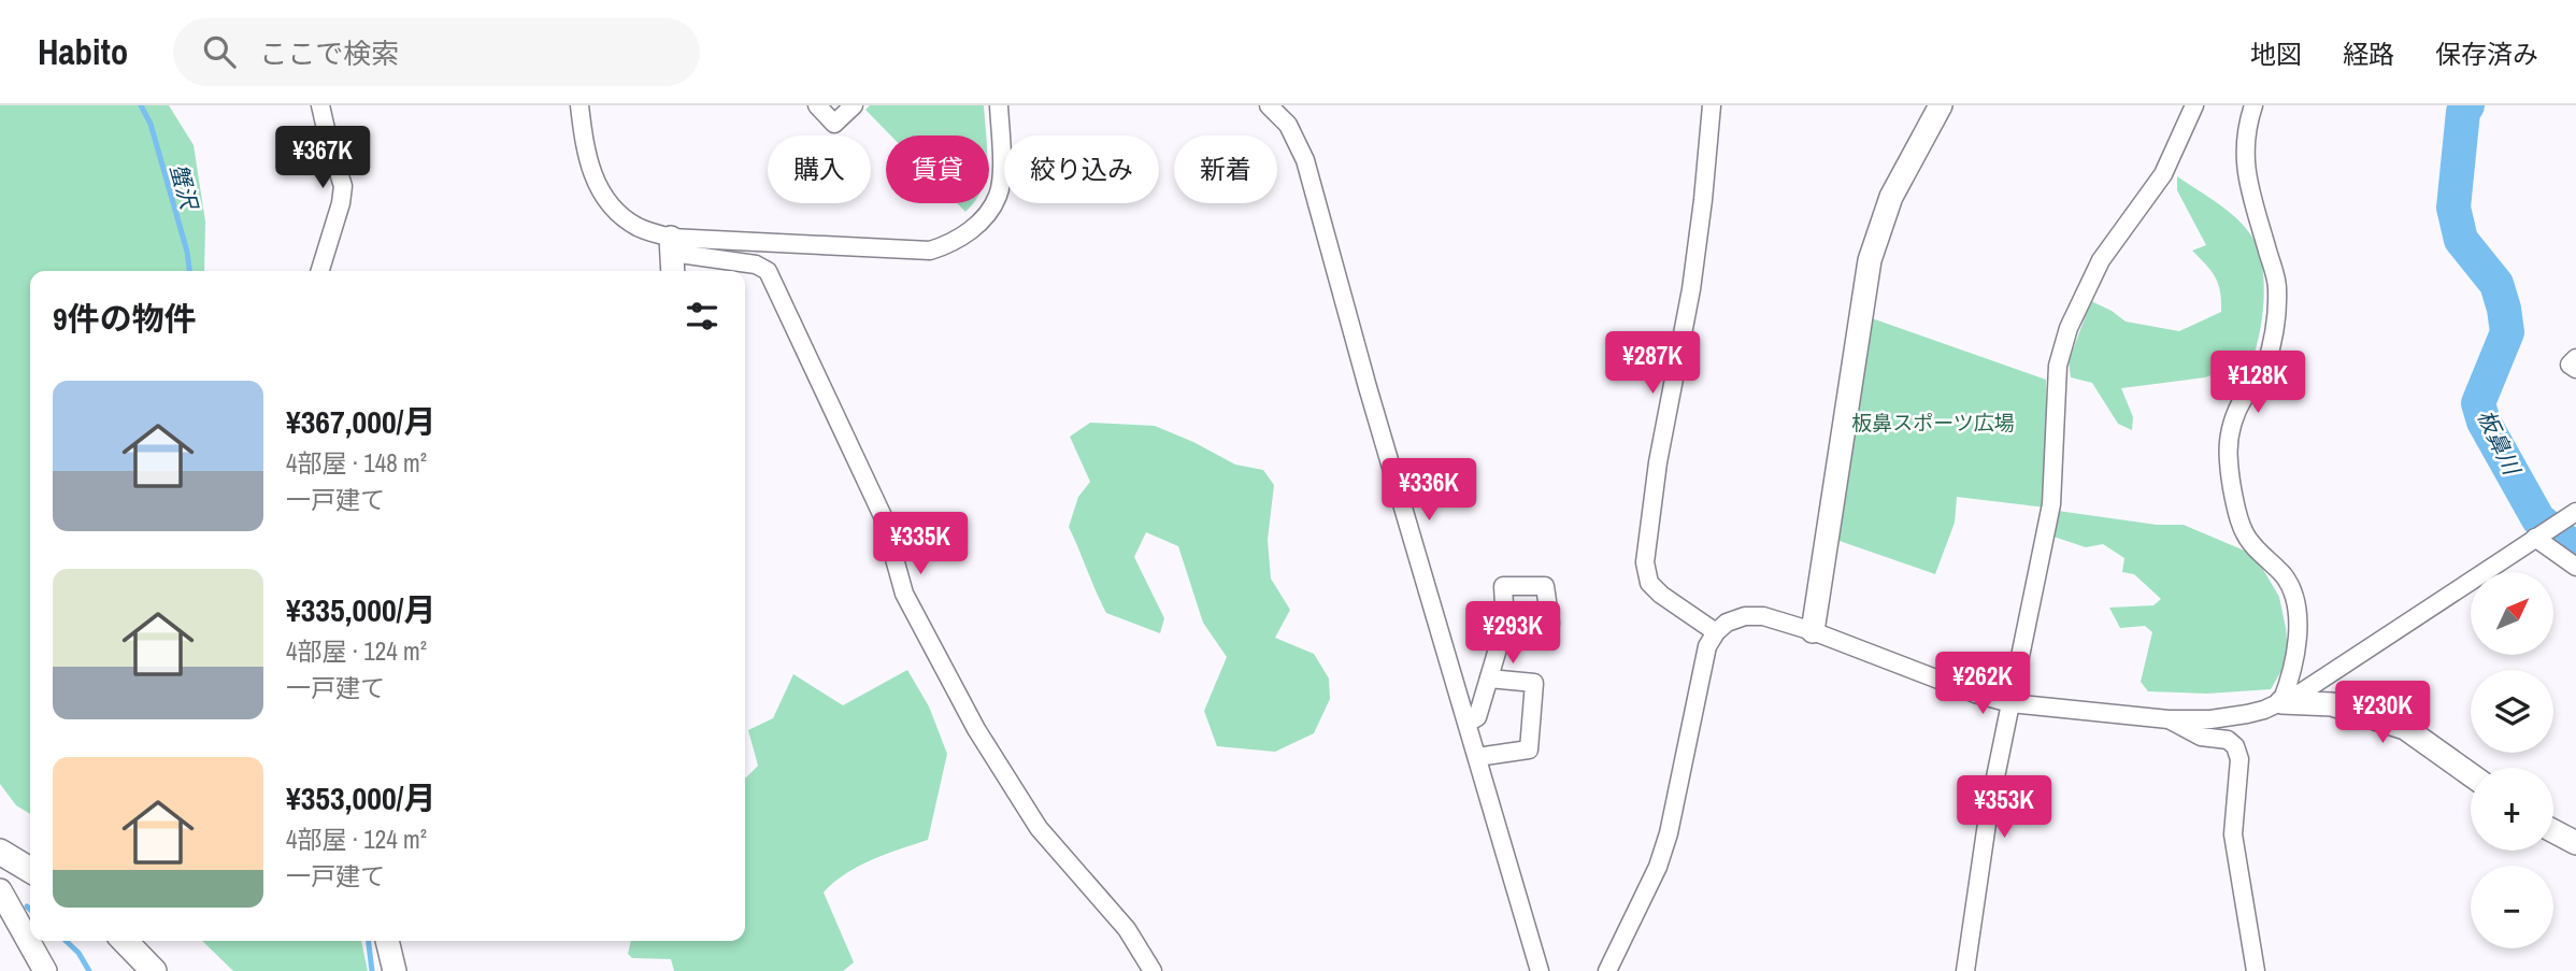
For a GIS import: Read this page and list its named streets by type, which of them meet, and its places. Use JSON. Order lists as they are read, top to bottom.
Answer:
{
  "water": ["蟹沢", "板鼻川"],
  "parks": ["板鼻スポーツ広場"],
  "north": "top right",
  "page": {
    "header": "Habito",
    "search": "ここで検索",
    "nav": ["地図", "経路", "保存済み"],
    "price": [
      "¥367K",
      "¥287K",
      "¥128K",
      "¥336K",
      "¥335K",
      "¥293K",
      "¥262K",
      "¥230K",
      "¥353K"
    ],
    "chip": [
      "購入",
      "賃貸",
      "絞り込み",
      "新着"
    ],
    "heading": "9件の物件",
    "list": [
      {
        "name": "¥367,000/月",
        "note": "4部屋 · 148 m² · 一戸建て"
      },
      {
        "name": "¥335,000/月",
        "note": "4部屋 · 124 m² · 一戸建て"
      },
      {
        "name": "¥353,000/月",
        "note": "4部屋 · 124 m² · 一戸建て"
      }
    ],
    "map_buttons": ["+", "−"]
  }
}
